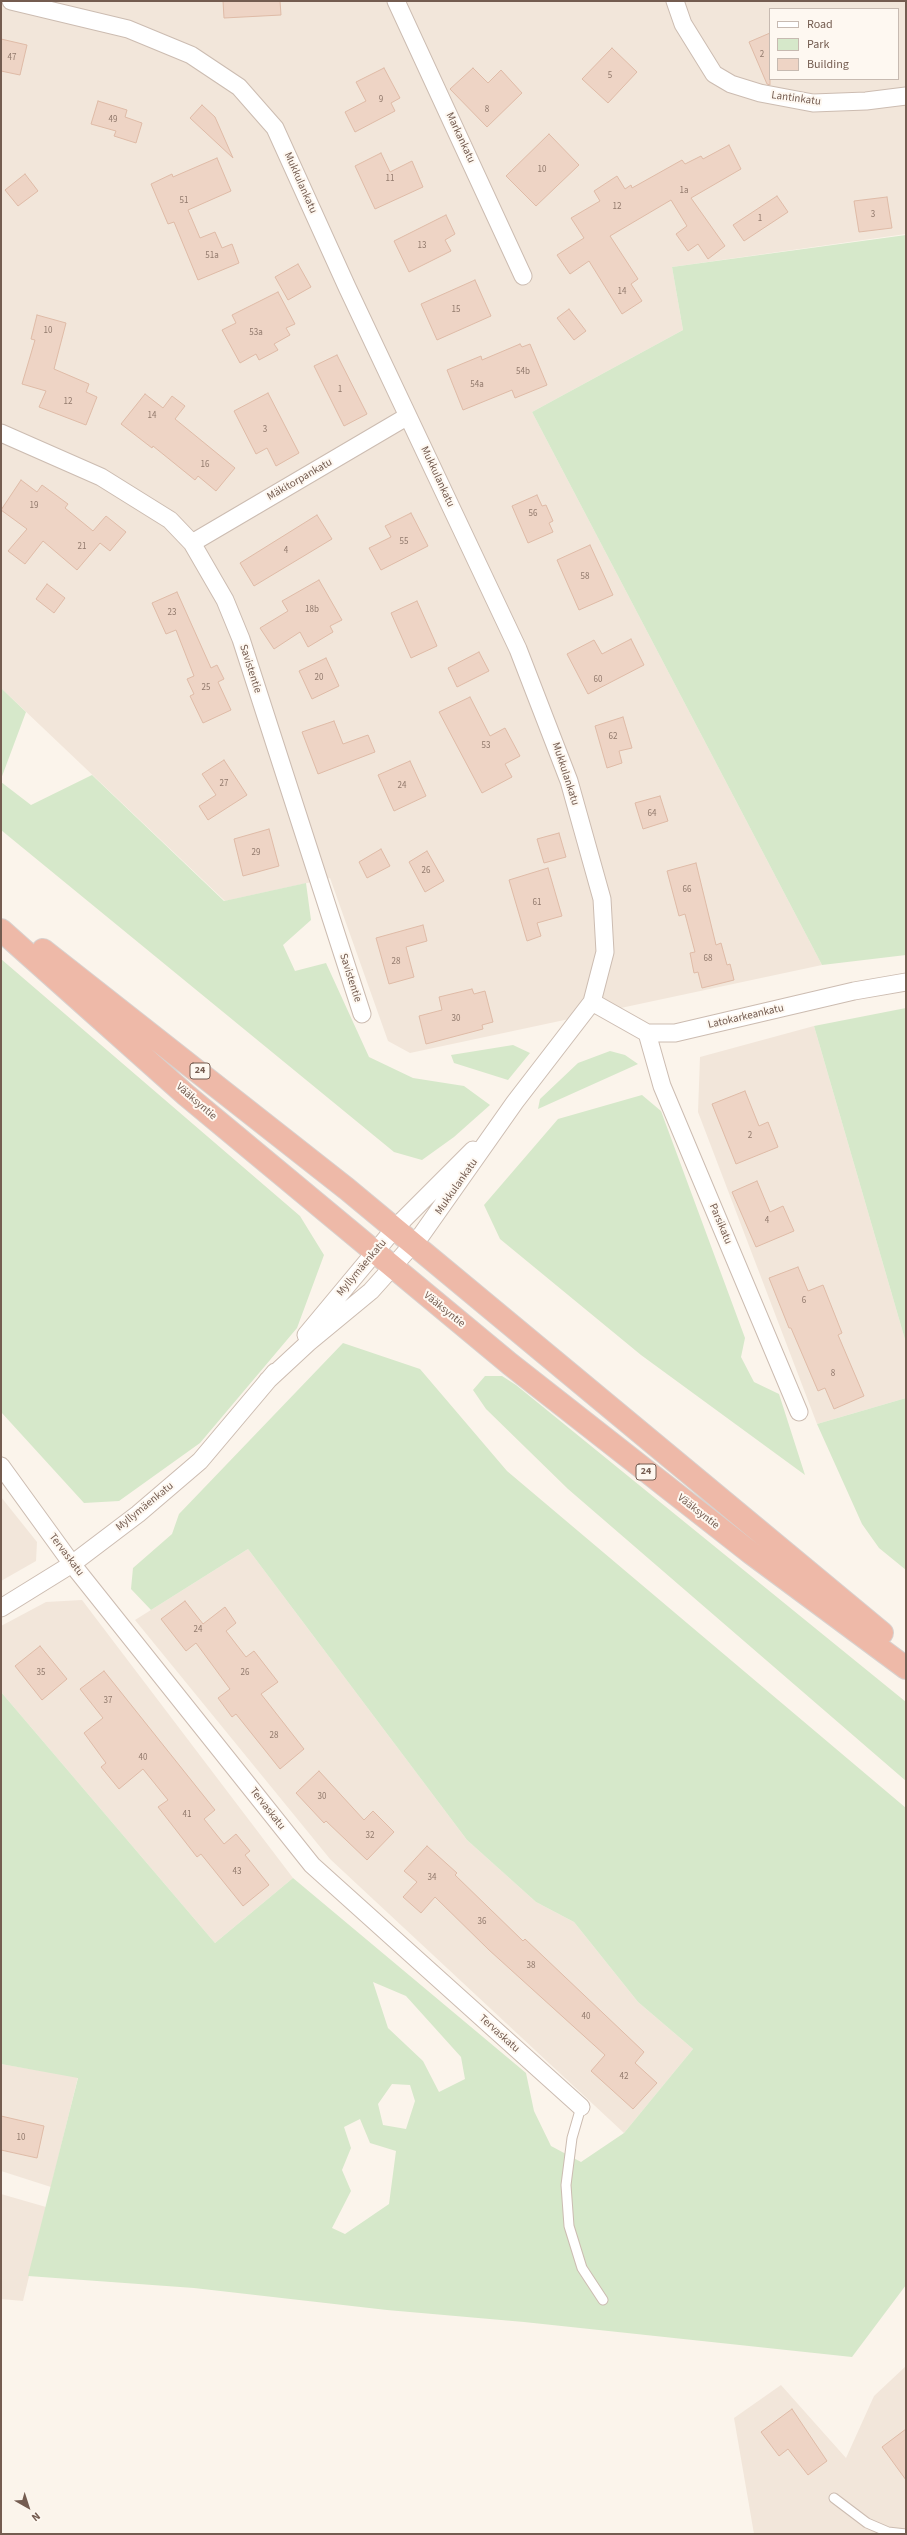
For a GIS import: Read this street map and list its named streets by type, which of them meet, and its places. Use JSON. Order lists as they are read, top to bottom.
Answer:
{
  "streets": {
    "highway": ["24", "Vääksyntie"],
    "street": [
      "Lantinkatu",
      "Markankatu",
      "Mukkulankatu",
      "Mäkitorpankatu",
      "Savistentie",
      "Latokarkeankatu",
      "Parsikatu",
      "Myllymäenkatu",
      "Tervaskatu"
    ]
  },
  "crossings": [
    ["Mukkulankatu", "Mäkitorpankatu"],
    ["Mukkulankatu", "Latokarkeankatu"],
    ["Mukkulankatu", "Vääksyntie"],
    ["Mukkulankatu", "Myllymäenkatu"],
    ["Mäkitorpankatu", "Savistentie"],
    ["Latokarkeankatu", "Parsikatu"],
    ["Vääksyntie", "Myllymäenkatu"],
    ["Myllymäenkatu", "Tervaskatu"]
  ],
  "house_numbers": [
    "2",
    "47",
    "5",
    "9",
    "8",
    "49",
    "10",
    "11",
    "1a",
    "51",
    "12",
    "3",
    "1",
    "13",
    "51a",
    "14",
    "15",
    "10",
    "53a",
    "54b",
    "54a",
    "1",
    "12",
    "14",
    "3",
    "16",
    "19",
    "56",
    "55",
    "21",
    "4",
    "58",
    "18b",
    "23",
    "20",
    "60",
    "25",
    "62",
    "53",
    "27",
    "24",
    "64",
    "29",
    "26",
    "66",
    "61",
    "68",
    "28",
    "30",
    "2",
    "4",
    "6",
    "8",
    "24",
    "35",
    "26",
    "37",
    "28",
    "40",
    "30",
    "41",
    "32",
    "43",
    "34",
    "36",
    "38",
    "40",
    "42",
    "10"
  ],
  "legend": ["Road", "Park", "Building"],
  "north": "bottom right"
}
